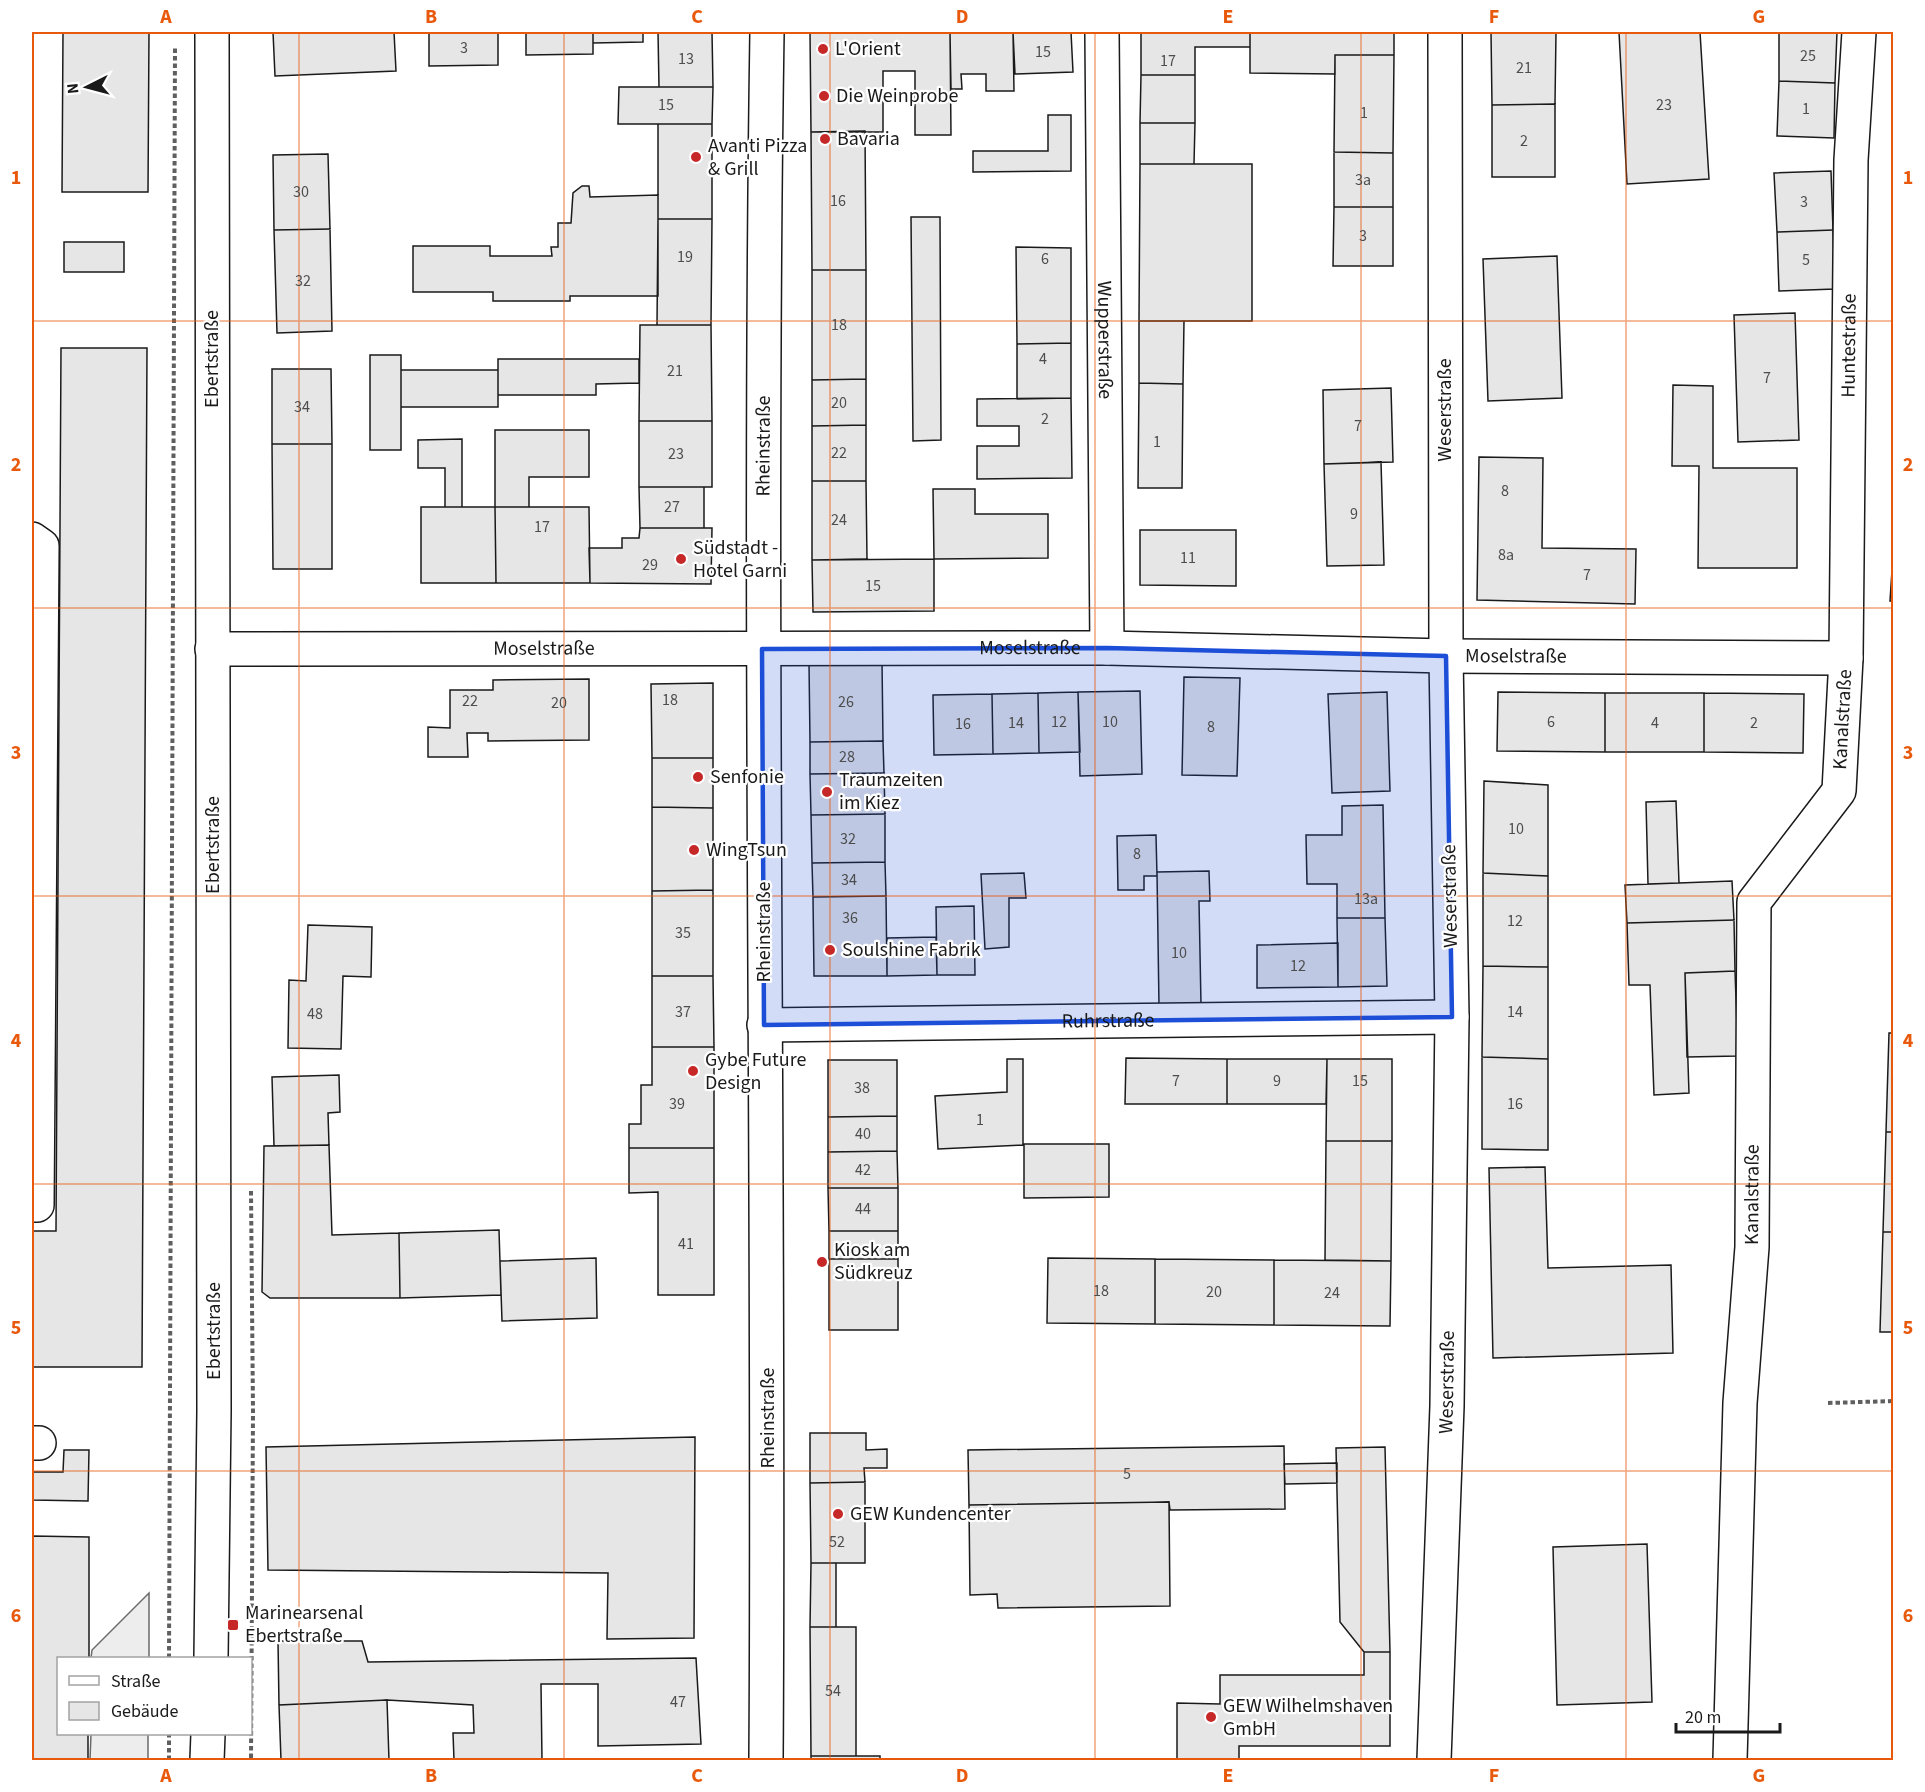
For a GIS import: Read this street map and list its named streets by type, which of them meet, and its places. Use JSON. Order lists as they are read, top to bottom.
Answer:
{
  "streets": {
    "street": [
      "Wupperstraße",
      "Huntestraße",
      "Ebertstraße",
      "Weserstraße",
      "Rheinstraße",
      "Moselstraße",
      "Kanalstraße",
      "Ruhrstraße"
    ]
  },
  "crossings": [
    ["Wupperstraße", "Moselstraße"],
    ["Huntestraße", "Moselstraße"],
    ["Huntestraße", "Kanalstraße"],
    ["Ebertstraße", "Moselstraße"],
    ["Weserstraße", "Moselstraße"],
    ["Weserstraße", "Ruhrstraße"],
    ["Rheinstraße", "Moselstraße"],
    ["Rheinstraße", "Ruhrstraße"],
    ["Moselstraße", "Kanalstraße"]
  ],
  "places": {
    "other": [
      "L'Orient",
      "Die Weinprobe",
      "Bavaria",
      "Avanti Pizza & Grill",
      "Südstadt - Hotel Garni",
      "Senfonie",
      "Traumzeiten im Kiez",
      "WingTsun",
      "Soulshine Fabrik",
      "Gybe Future Design",
      "Kiosk am Südkreuz",
      "GEW Kundencenter",
      "GEW Wilhelmshaven GmbH"
    ],
    "transit": ["Marinearsenal Ebertstraße"]
  },
  "house_numbers": [
    "3",
    "15",
    "25",
    "13",
    "17",
    "21",
    "15",
    "23",
    "1",
    "1",
    "2",
    "3a",
    "30",
    "16",
    "3",
    "3",
    "19",
    "6",
    "5",
    "32",
    "18",
    "4",
    "21",
    "7",
    "20",
    "34",
    "2",
    "7",
    "1",
    "22",
    "23",
    "8",
    "27",
    "9",
    "24",
    "17",
    "8a",
    "11",
    "29",
    "7",
    "15",
    "18",
    "22",
    "26",
    "20",
    "12",
    "10",
    "6",
    "14",
    "4",
    "2",
    "16",
    "8",
    "28",
    "10",
    "32",
    "8",
    "34",
    "13a",
    "36",
    "12",
    "35",
    "10",
    "12",
    "37",
    "14",
    "48",
    "7",
    "9",
    "15",
    "38",
    "39",
    "16",
    "1",
    "40",
    "42",
    "44",
    "41",
    "18",
    "20",
    "24",
    "5",
    "52",
    "54",
    "47"
  ],
  "legend": ["Straße", "Gebäude"],
  "scale_bar": "20 m",
  "north": "left",
  "grid": {
    "columns": [
      "A",
      "B",
      "C",
      "D",
      "E",
      "F",
      "G"
    ],
    "rows": [
      "1",
      "2",
      "3",
      "4",
      "5",
      "6"
    ]
  }
}
